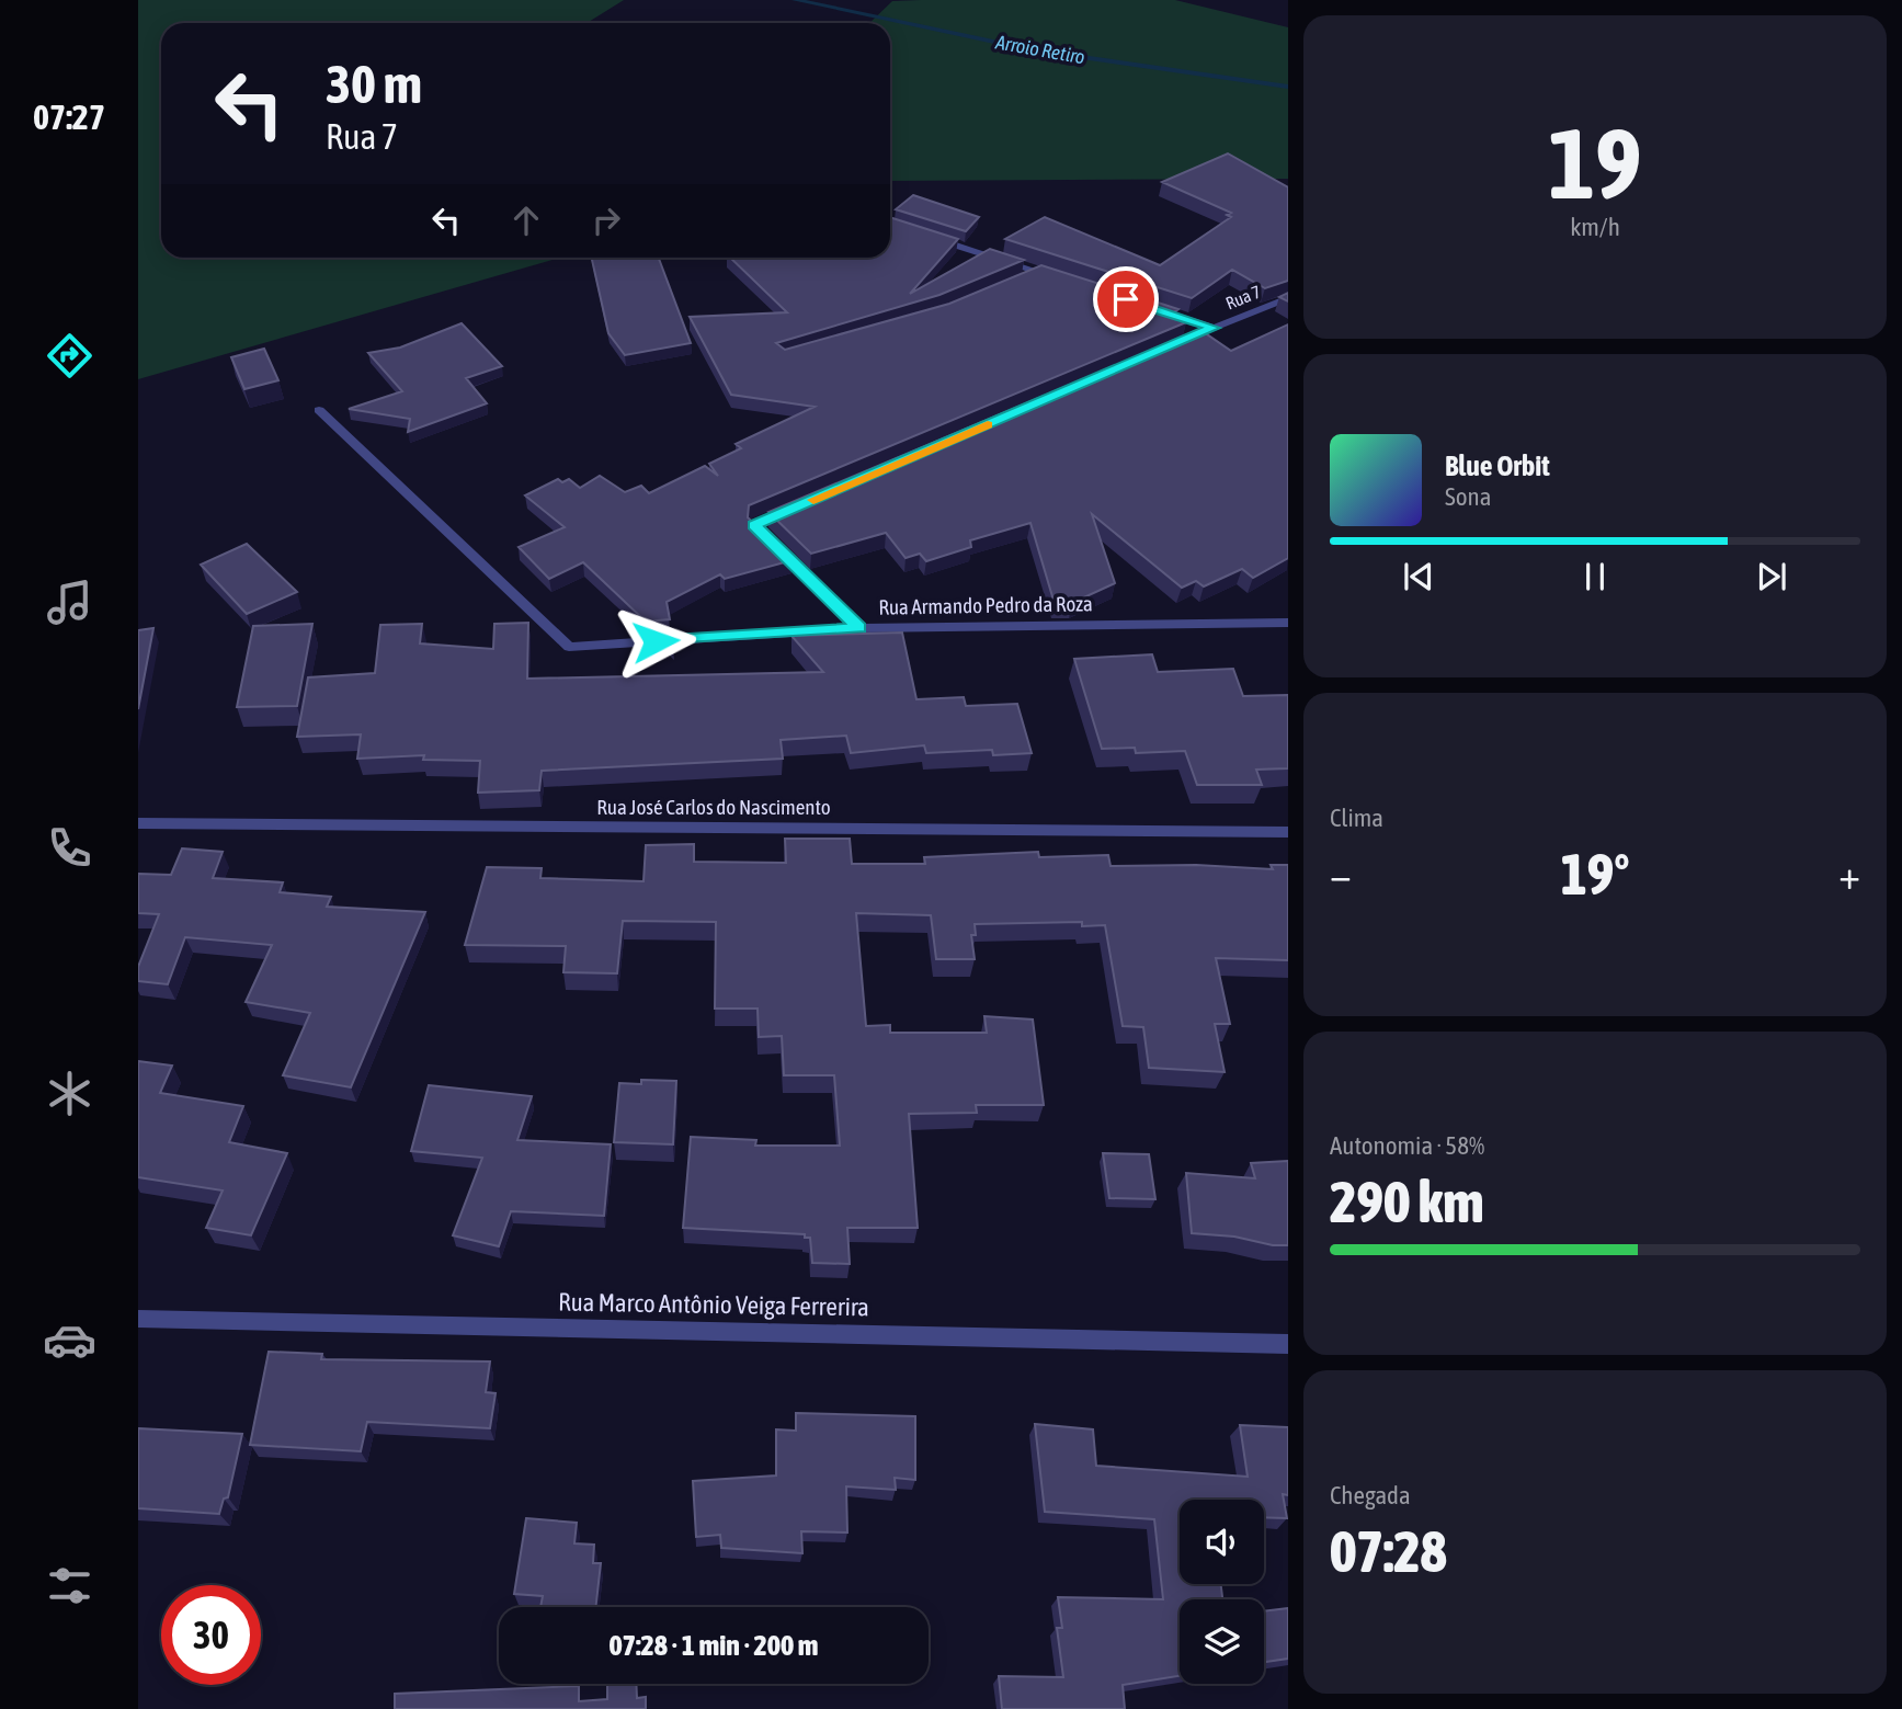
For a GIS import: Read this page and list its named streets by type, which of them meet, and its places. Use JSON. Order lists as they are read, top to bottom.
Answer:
{
  "streets": {
    "street": [
      "Rua 7",
      "Rua Armando Pedro da Roza",
      "Rua José Carlos do Nascimento",
      "Rua Marco Antônio Veiga Ferrerira"
    ]
  },
  "water": ["Arroio Retiro"],
  "page": {
    "tabs": "07:27",
    "tile": [
      ["19", "km/h"],
      "Clima",
      ["Autonomia · 58%", "290 km"],
      ["Chegada", "07:28"]
    ],
    "turn": ["30 m", "Rua 7"],
    "song": ["Blue Orbit", "Sona"],
    "heat": ["−", "19°", "+"],
    "limit": "30",
    "trip": "07:28 · 1 min · 200 m"
  }
}
